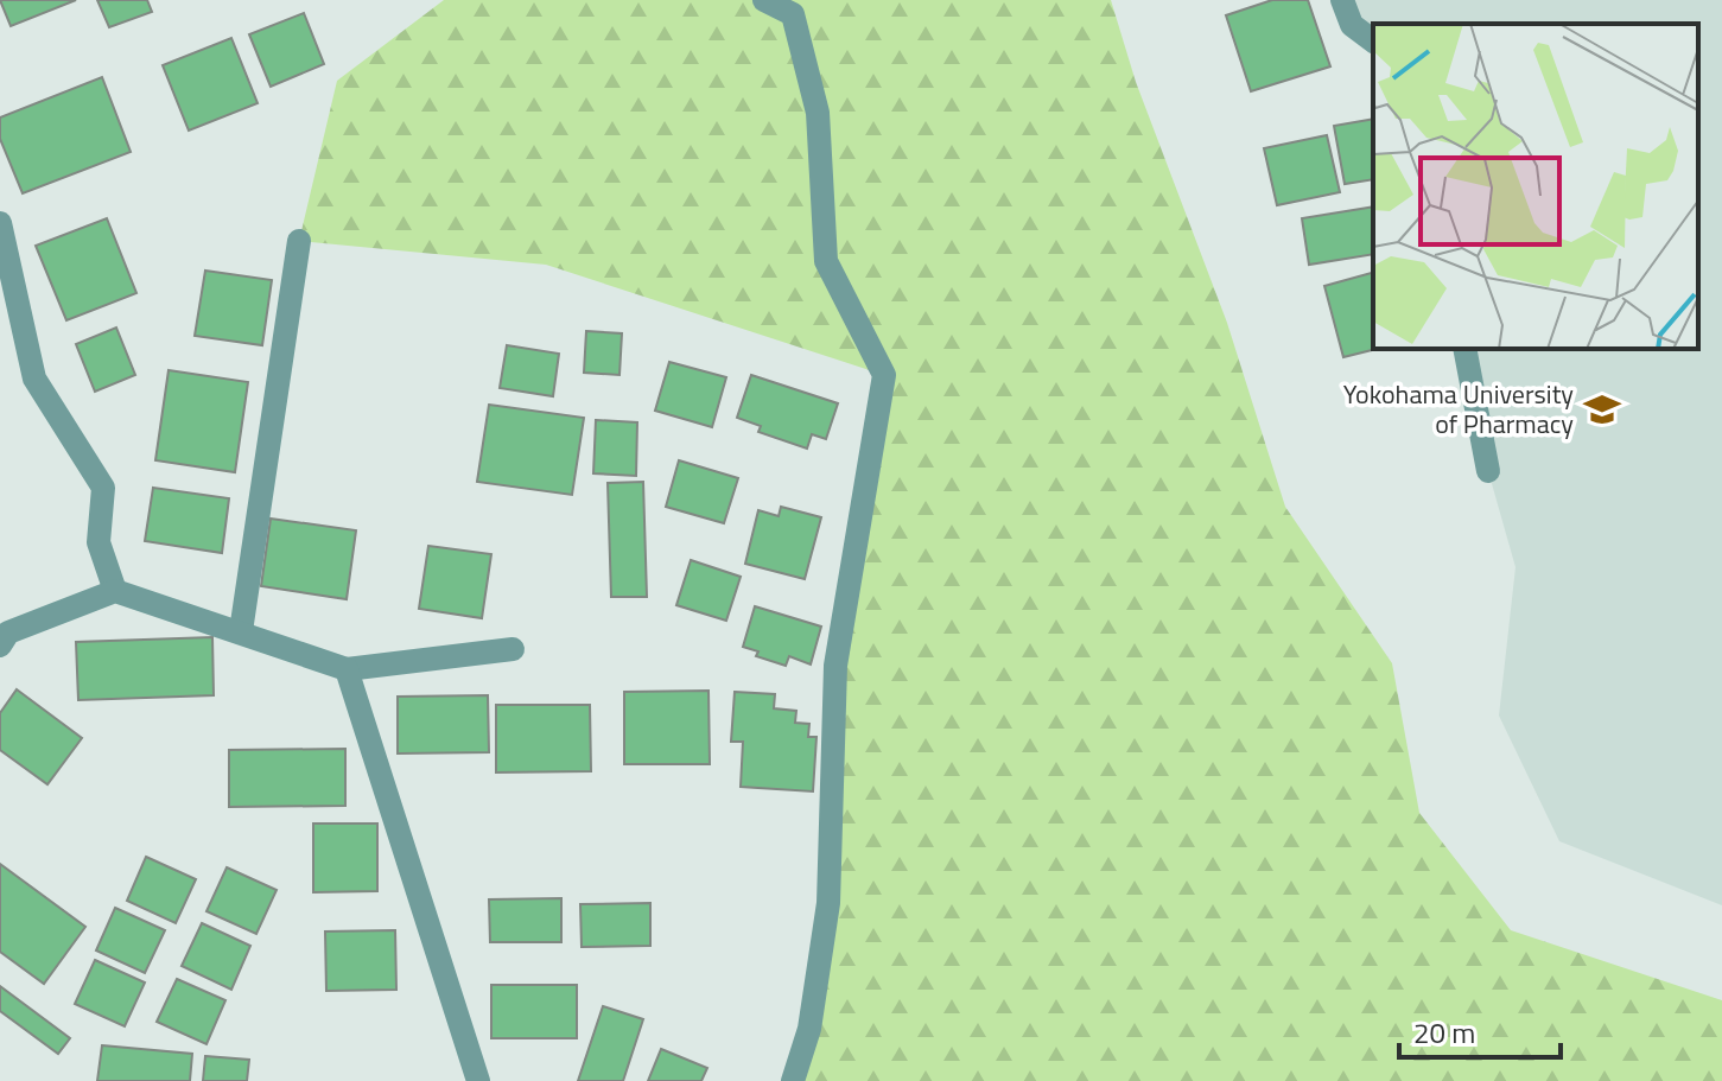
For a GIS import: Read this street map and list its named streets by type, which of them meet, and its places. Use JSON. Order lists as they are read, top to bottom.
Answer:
{
  "places": {
    "school or university": ["Yokohama University of Pharmacy"]
  },
  "scale_bar": "20 m"
}
